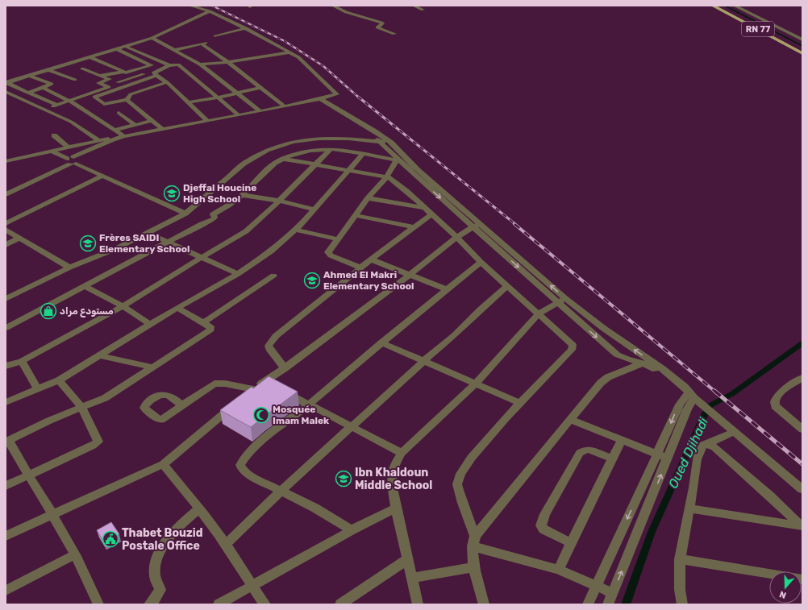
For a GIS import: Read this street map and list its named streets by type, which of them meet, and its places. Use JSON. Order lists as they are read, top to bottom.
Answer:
{
  "streets": {
    "main road": ["RN 77"]
  },
  "water": ["Oued Djihadi"],
  "places": {
    "school or university": [
      "Djeffal Houcine High School",
      "Frères SAIDI Elementary School",
      "Ahmed El Makri Elementary School",
      "Ibn Khaldoun Middle School"
    ],
    "shop": ["مستودع مراد"],
    "mosque": ["Mosquée Imam Malek"],
    "public building": ["Thabet Bouzid Postale Office"]
  },
  "north": "bottom"
}
